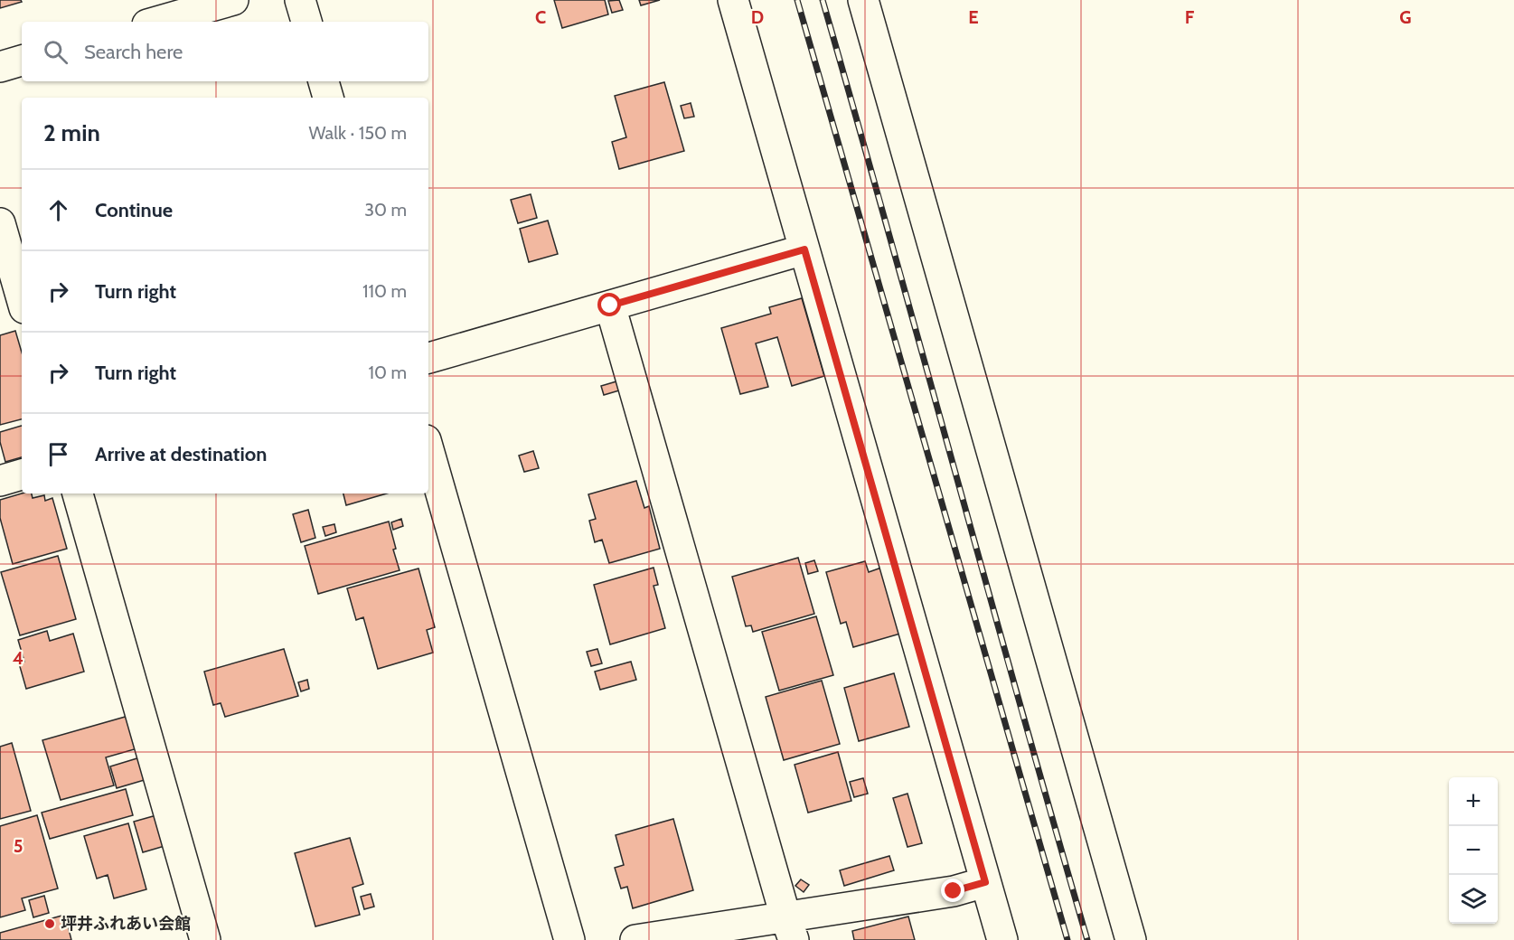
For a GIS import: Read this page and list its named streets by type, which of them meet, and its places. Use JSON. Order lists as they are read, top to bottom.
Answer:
{
  "places": ["坪井ふれあい会館"],
  "page": {
    "search": "Search here",
    "heading": ["2 min", "Walk · 150 m"],
    "list": [
      ["Continue", "30 m"],
      ["Turn right", "110 m"],
      ["Turn right", "10 m"],
      "Arrive at destination"
    ],
    "map_buttons": ["+", "−"]
  },
  "grid": {
    "columns": [
      "C",
      "D",
      "E",
      "F",
      "G"
    ],
    "rows": ["4", "5"]
  }
}
